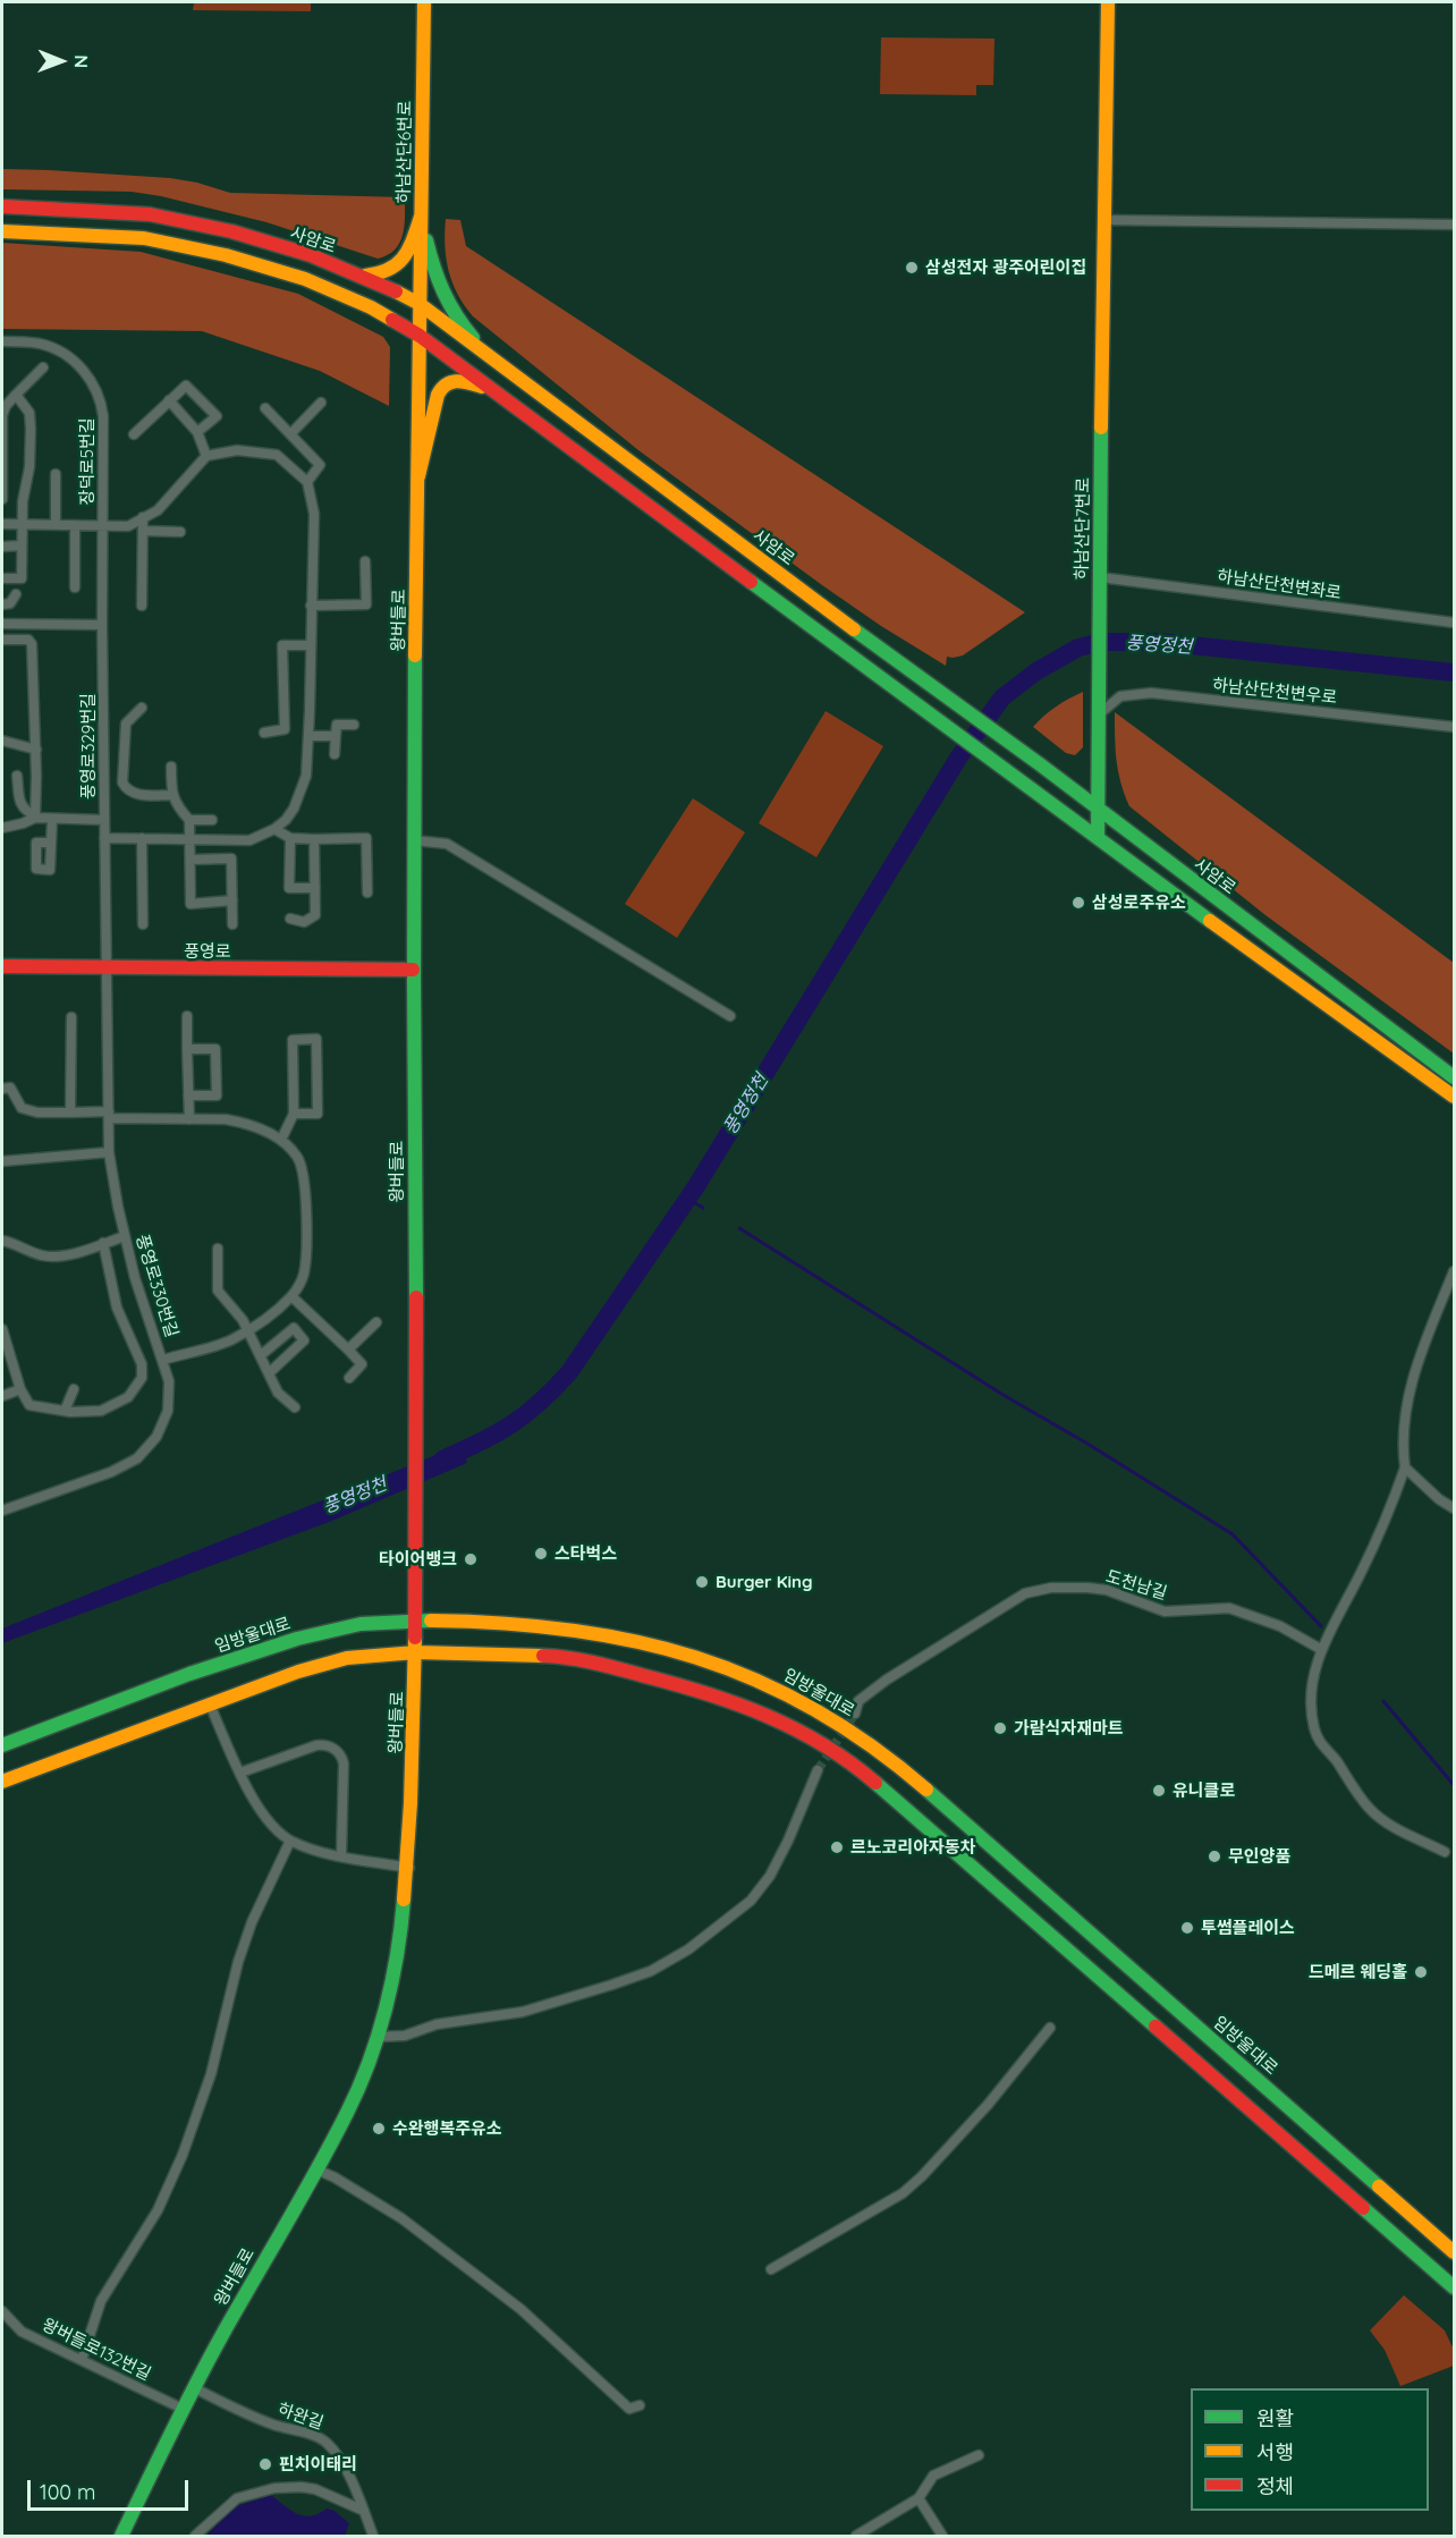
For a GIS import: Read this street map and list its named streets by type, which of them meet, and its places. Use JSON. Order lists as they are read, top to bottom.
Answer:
{
  "streets": {
    "main road": [
      "하남산단6번로",
      "사암로",
      "하남산단7번로",
      "왕버들로",
      "풍영로",
      "임방울대로"
    ],
    "street": [
      "장덕로5번길",
      "하남산단천변좌로",
      "하남산단천변우로",
      "풍영로329번길",
      "풍영로330번길",
      "도천남길",
      "왕버들로132번길",
      "하완길"
    ]
  },
  "crossings": [
    ["하남산단6번로", "사암로"],
    ["하남산단6번로", "왕버들로"],
    ["사암로", "하남산단7번로"],
    ["사암로", "왕버들로"],
    ["장덕로5번길", "풍영로329번길"],
    ["하남산단7번로", "하남산단천변좌로"],
    ["하남산단7번로", "하남산단천변우로"],
    ["왕버들로", "풍영로"],
    ["왕버들로", "임방울대로"],
    ["왕버들로", "왕버들로132번길"],
    ["왕버들로", "하완길"],
    ["풍영로329번길", "풍영로"],
    ["풍영로329번길", "풍영로330번길"],
    ["풍영로", "풍영로330번길"]
  ],
  "water": ["풍영정천"],
  "places": [
    "삼성전자 광주어린이집",
    "삼성로주유소",
    "스타벅스",
    "타이어뱅크",
    "Burger King",
    "가람식자재마트",
    "유니클로",
    "르노코리아자동차",
    "무인양품",
    "투썸플레이스",
    "드메르 웨딩홀",
    "수완행복주유소",
    "핀치이태리"
  ],
  "legend": ["원활", "서행", "정체"],
  "scale_bar": "100 m",
  "north": "right"
}
